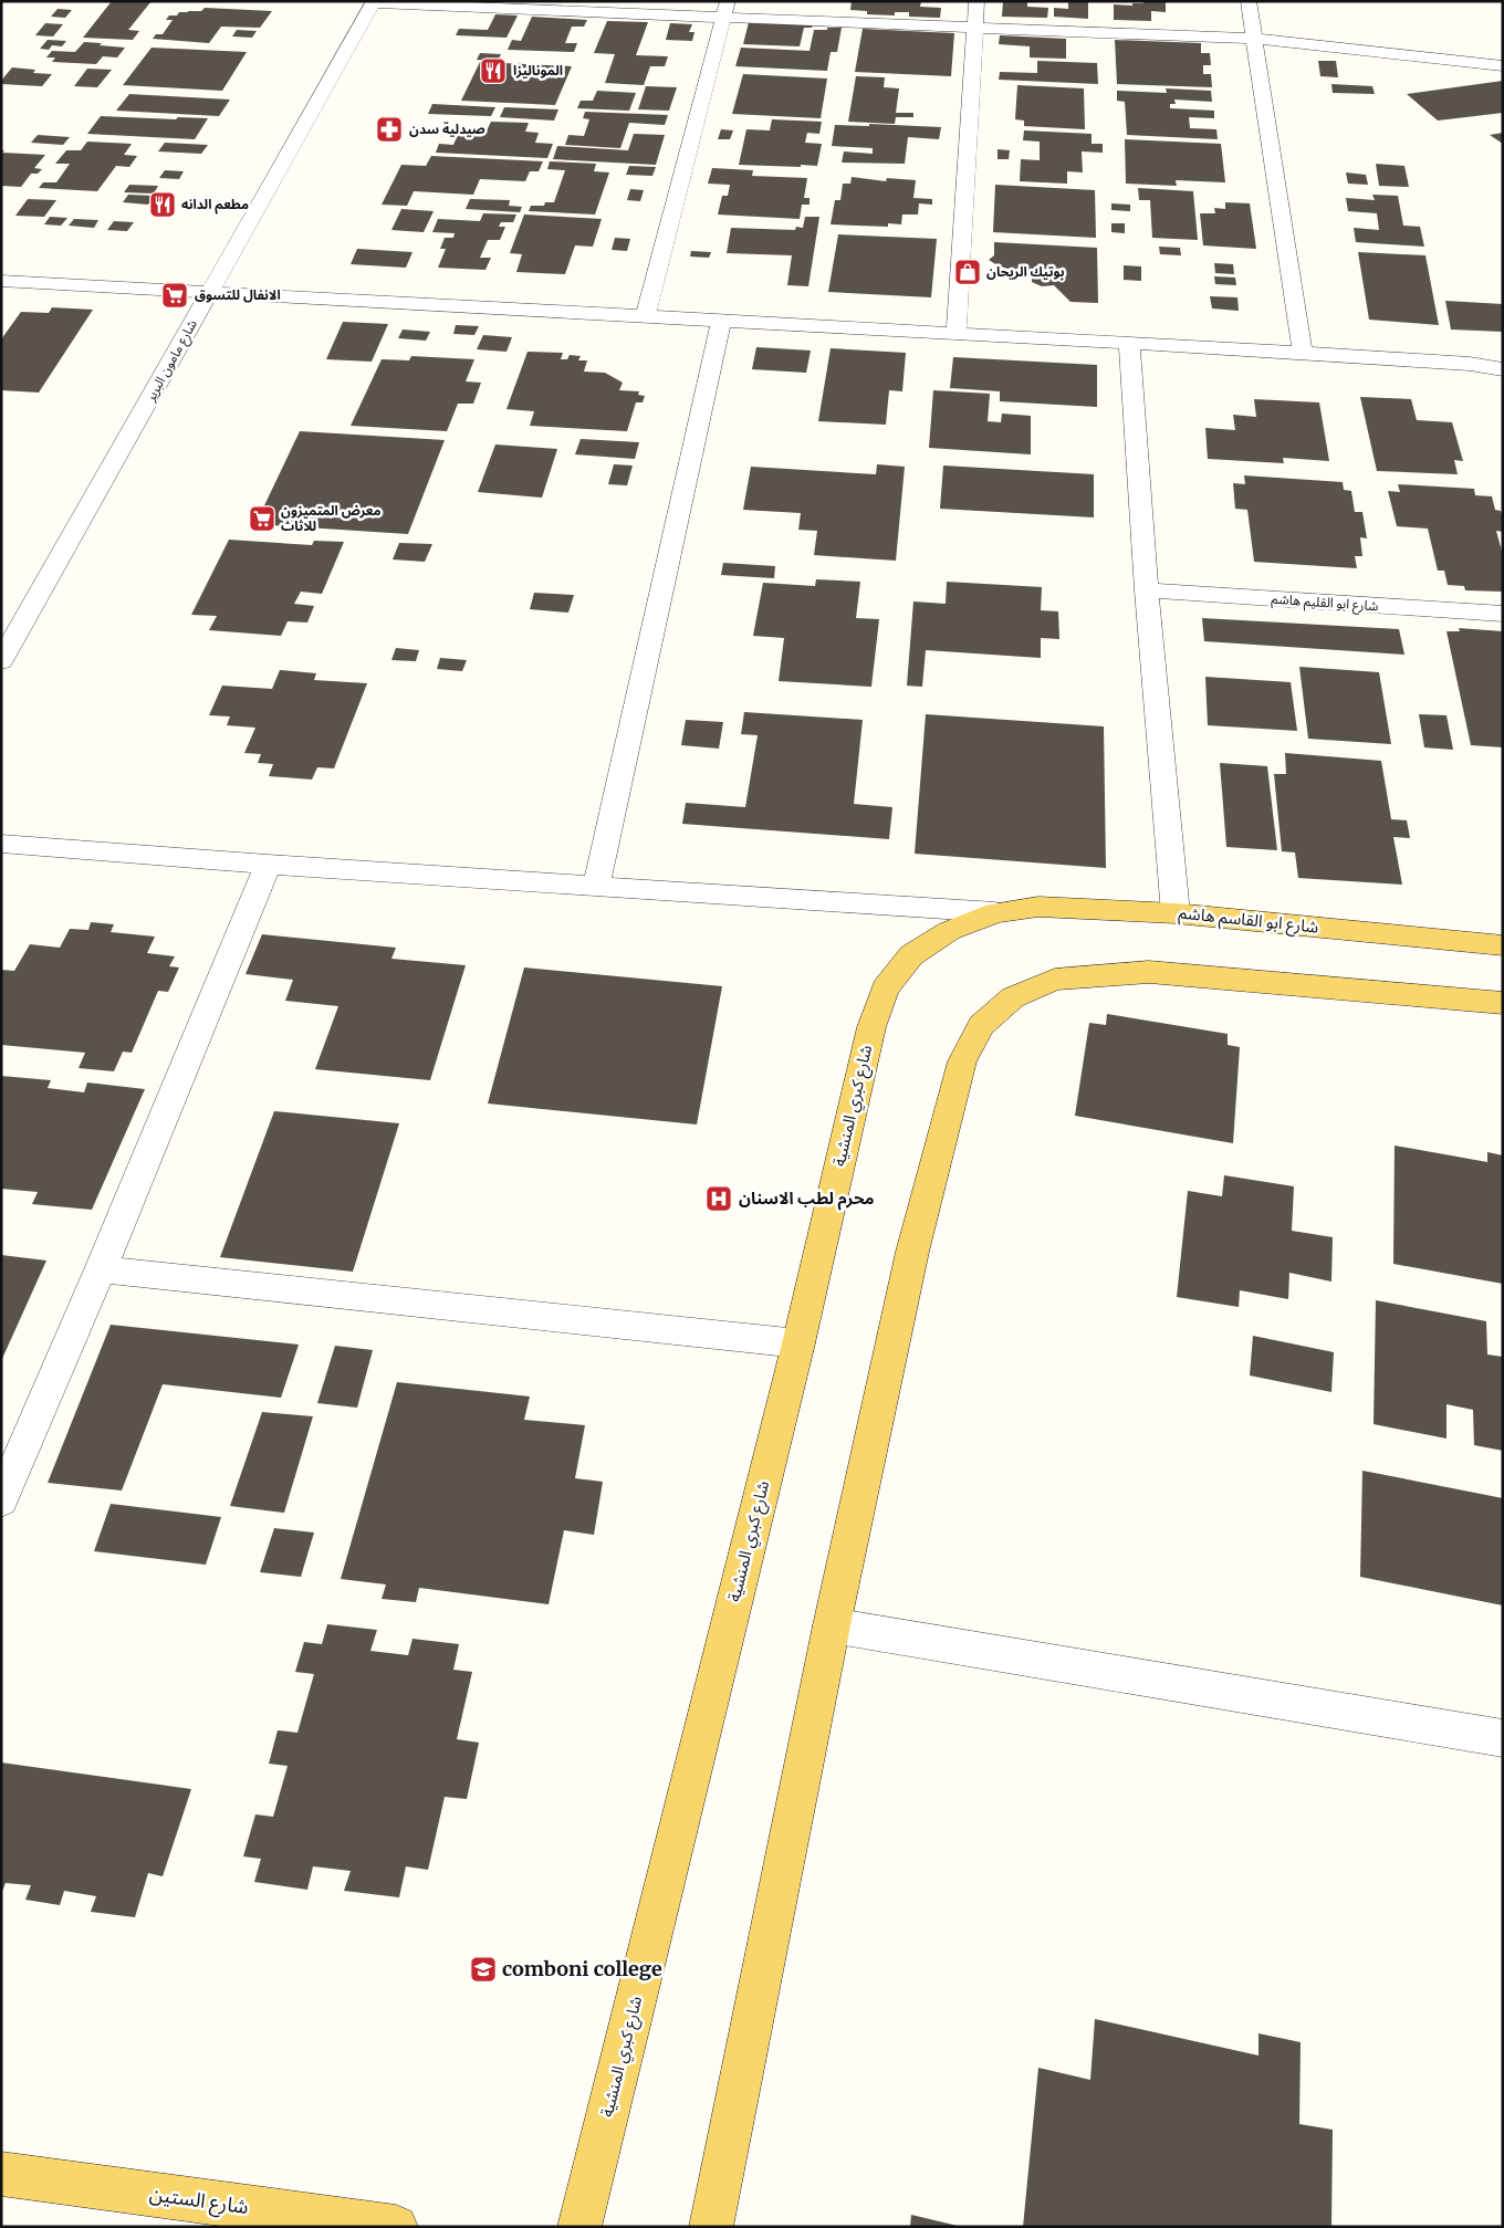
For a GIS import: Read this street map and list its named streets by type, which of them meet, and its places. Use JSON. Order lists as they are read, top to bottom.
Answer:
{
  "streets": {
    "main road": ["شارع ابو القاسم هاشم", "شارع كبري المنشية", "شارع الستين"],
    "street": ["شارع مامون البرير", "شارع ابو القليم هاشم"]
  },
  "crossings": [
    ["شارع ابو القاسم هاشم", "شارع كبري المنشية"]
  ],
  "places": {
    "restaurant": ["الموناليزا", "مطعم الدانه"],
    "pharmacy": ["صيدلية سدن"],
    "shop": ["بوتيك الريحان"],
    "supermarket": ["الانفال للتسوق", "معرض المتميزون للاثاث"],
    "hospital": ["محرم لطب الاسنان"],
    "school or university": ["comboni college"]
  }
}
